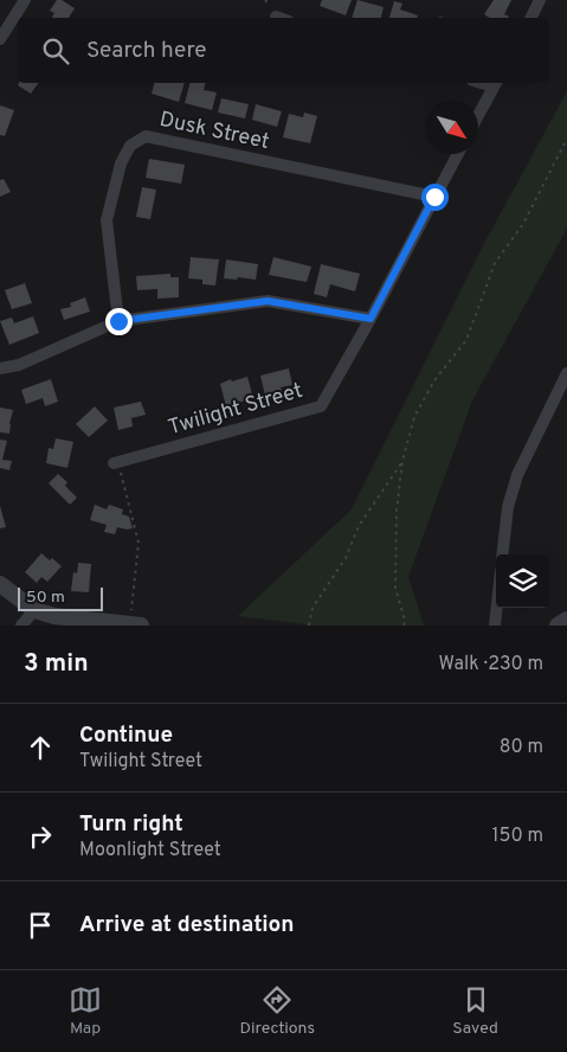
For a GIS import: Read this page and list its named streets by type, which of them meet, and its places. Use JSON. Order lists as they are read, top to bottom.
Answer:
{
  "streets": {
    "street": ["Dusk Street", "Twilight Street"]
  },
  "crossings": [
    ["Dusk Street", "Twilight Street"]
  ],
  "scale_bar": "50 m",
  "north": "bottom right",
  "page": {
    "search": "Search here",
    "scale": "50 m",
    "heading": ["3 min", "Walk · 230 m"],
    "list": [
      ["Continue", "Twilight Street", "80 m"],
      ["Turn right", "Moonlight Street", "150 m"],
      "Arrive at destination"
    ],
    "nav": ["Map", "Directions", "Saved"]
  }
}
